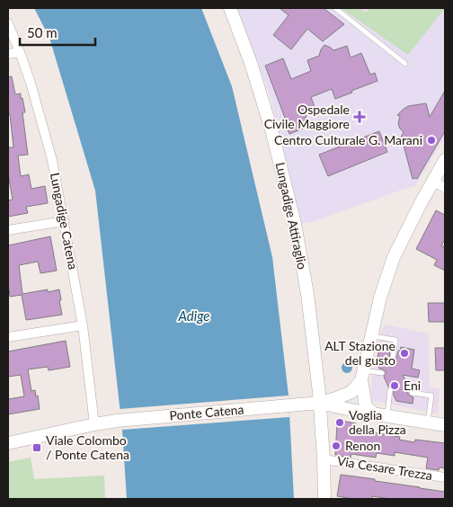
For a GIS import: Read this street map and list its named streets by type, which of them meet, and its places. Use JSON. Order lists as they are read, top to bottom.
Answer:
{
  "streets": {
    "street": [
      "Lungadige Attiraglio",
      "Lungadige Catena",
      "Ponte Catena",
      "Via Cesare Trezza"
    ]
  },
  "crossings": [
    ["Lungadige Attiraglio", "Ponte Catena"],
    ["Lungadige Attiraglio", "Via Cesare Trezza"],
    ["Lungadige Catena", "Ponte Catena"]
  ],
  "water": ["Adige"],
  "places": {
    "health": ["Ospedale Civile Maggiore"],
    "other": [
      "Centro Culturale G. Marani",
      "ALT Stazione del gusto",
      "Eni",
      "Voglia della Pizza",
      "Renon"
    ],
    "transit": ["Viale Colombo / Ponte Catena"]
  },
  "scale_bar": "50 m"
}
